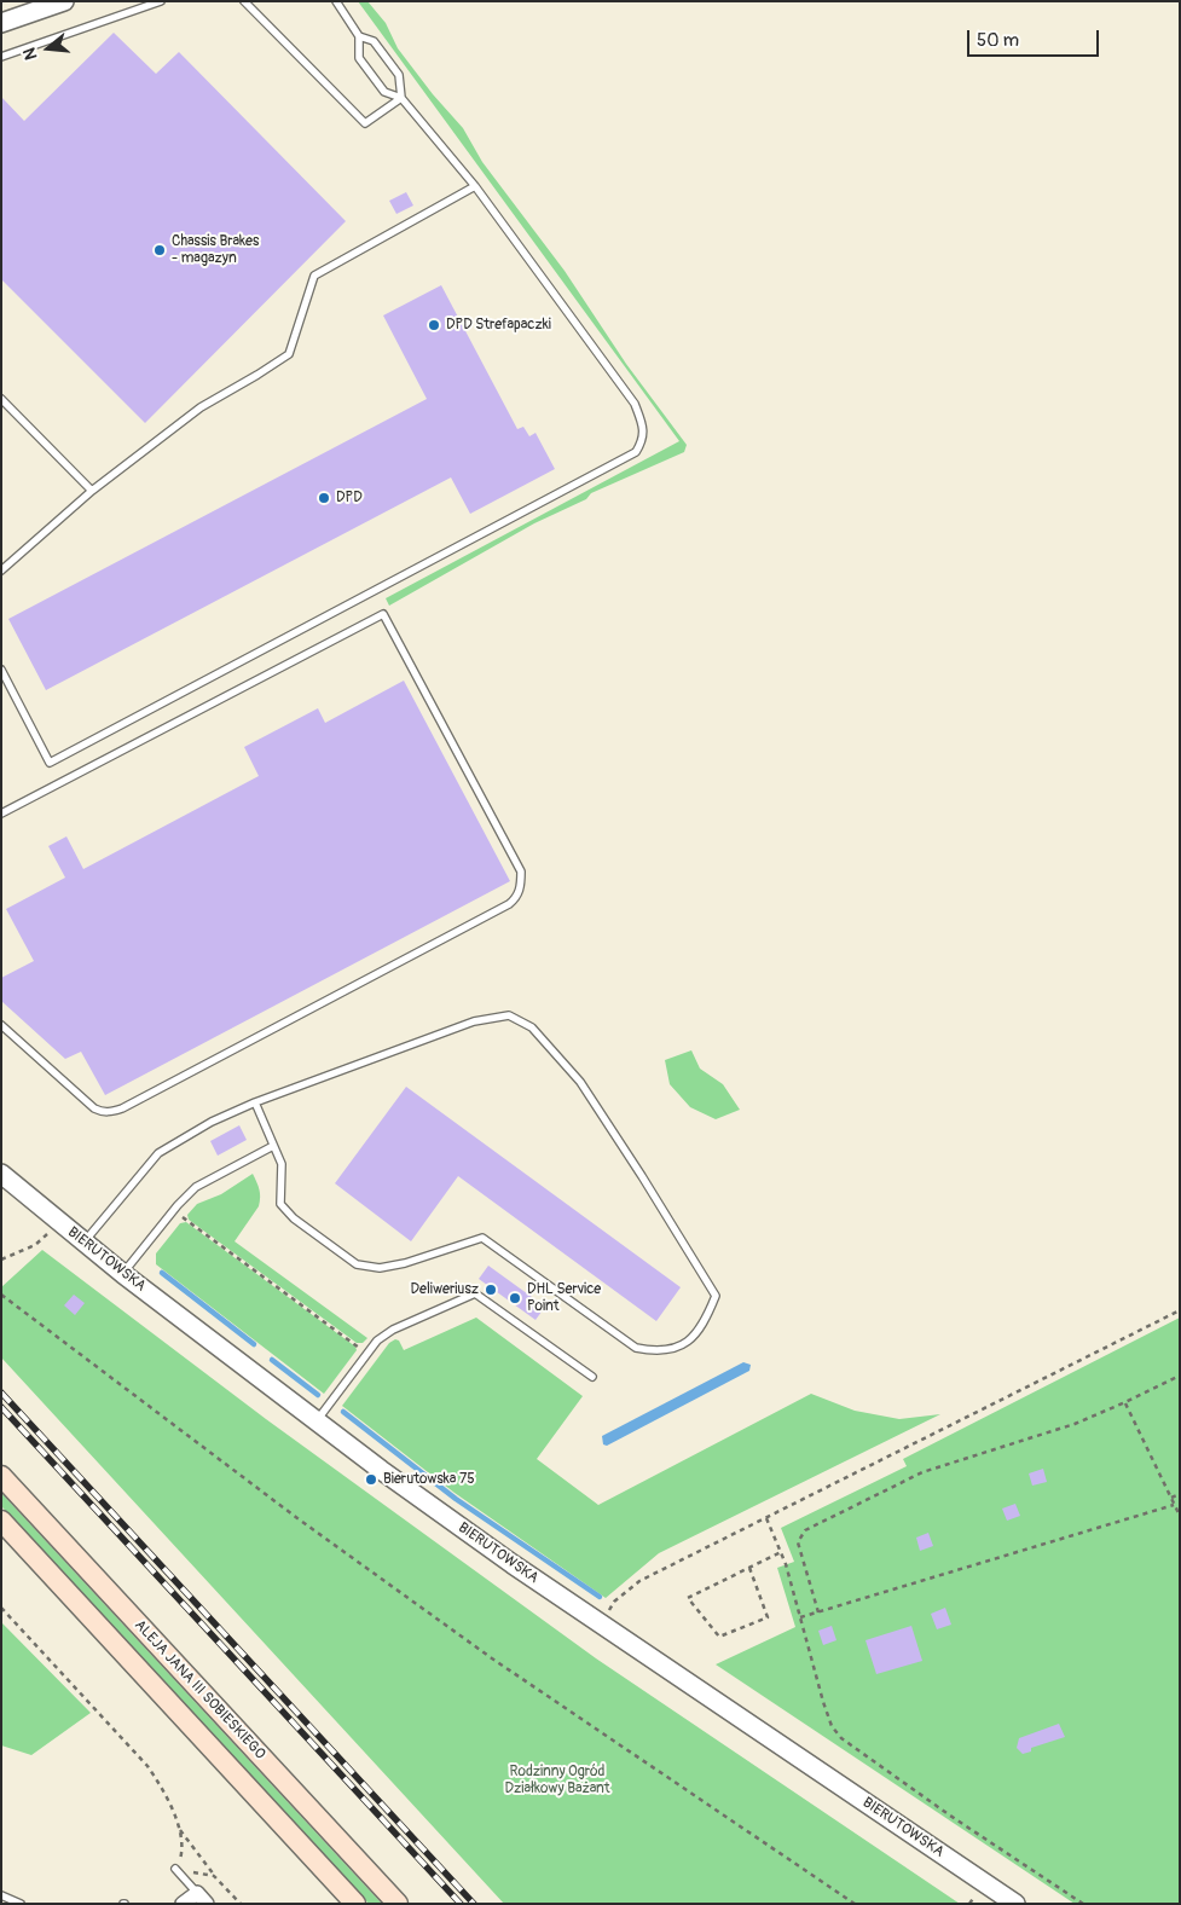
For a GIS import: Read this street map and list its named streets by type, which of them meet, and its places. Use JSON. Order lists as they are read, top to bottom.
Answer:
{
  "streets": {
    "main road": ["ALEJA JANA III SOBIESKIEGO"],
    "street": ["BIERUTOWSKA"]
  },
  "parks": ["Rodzinny Ogród Działkowy Bażant"],
  "places": [
    "Chassis Brakes - magazyn",
    "DPD Strefapaczki",
    "DPD",
    "Deliweriusz",
    "DHL Service Point",
    "Bierutowska 75"
  ],
  "scale_bar": "50 m",
  "north": "left"
}
